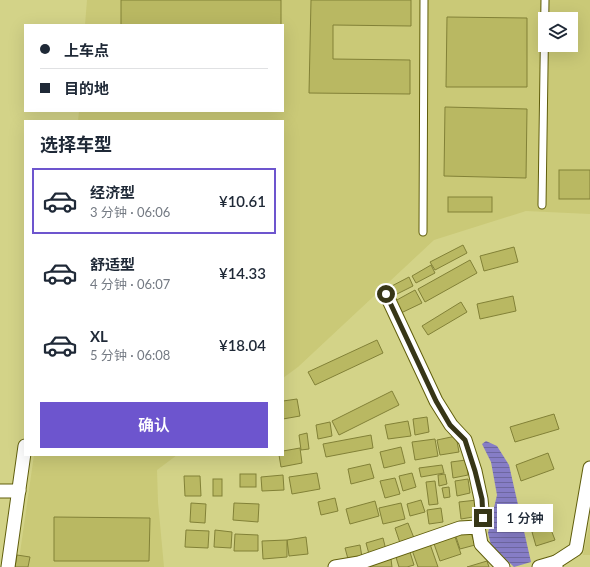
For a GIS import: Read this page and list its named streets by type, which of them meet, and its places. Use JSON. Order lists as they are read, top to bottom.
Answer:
{
  "page": {
    "banner": ["上车点", "目的地"],
    "heading": "选择车型",
    "list": [
      {
        "name": "经济型",
        "note": "3 分钟 · 06:06",
        "value": "¥10.61"
      },
      {
        "name": "舒适型",
        "note": "4 分钟 · 06:07",
        "value": "¥14.33"
      },
      {
        "name": "XL",
        "note": "5 分钟 · 06:08",
        "value": "¥18.04"
      }
    ],
    "buttons": "确认",
    "bubble": "1 分钟"
  }
}
